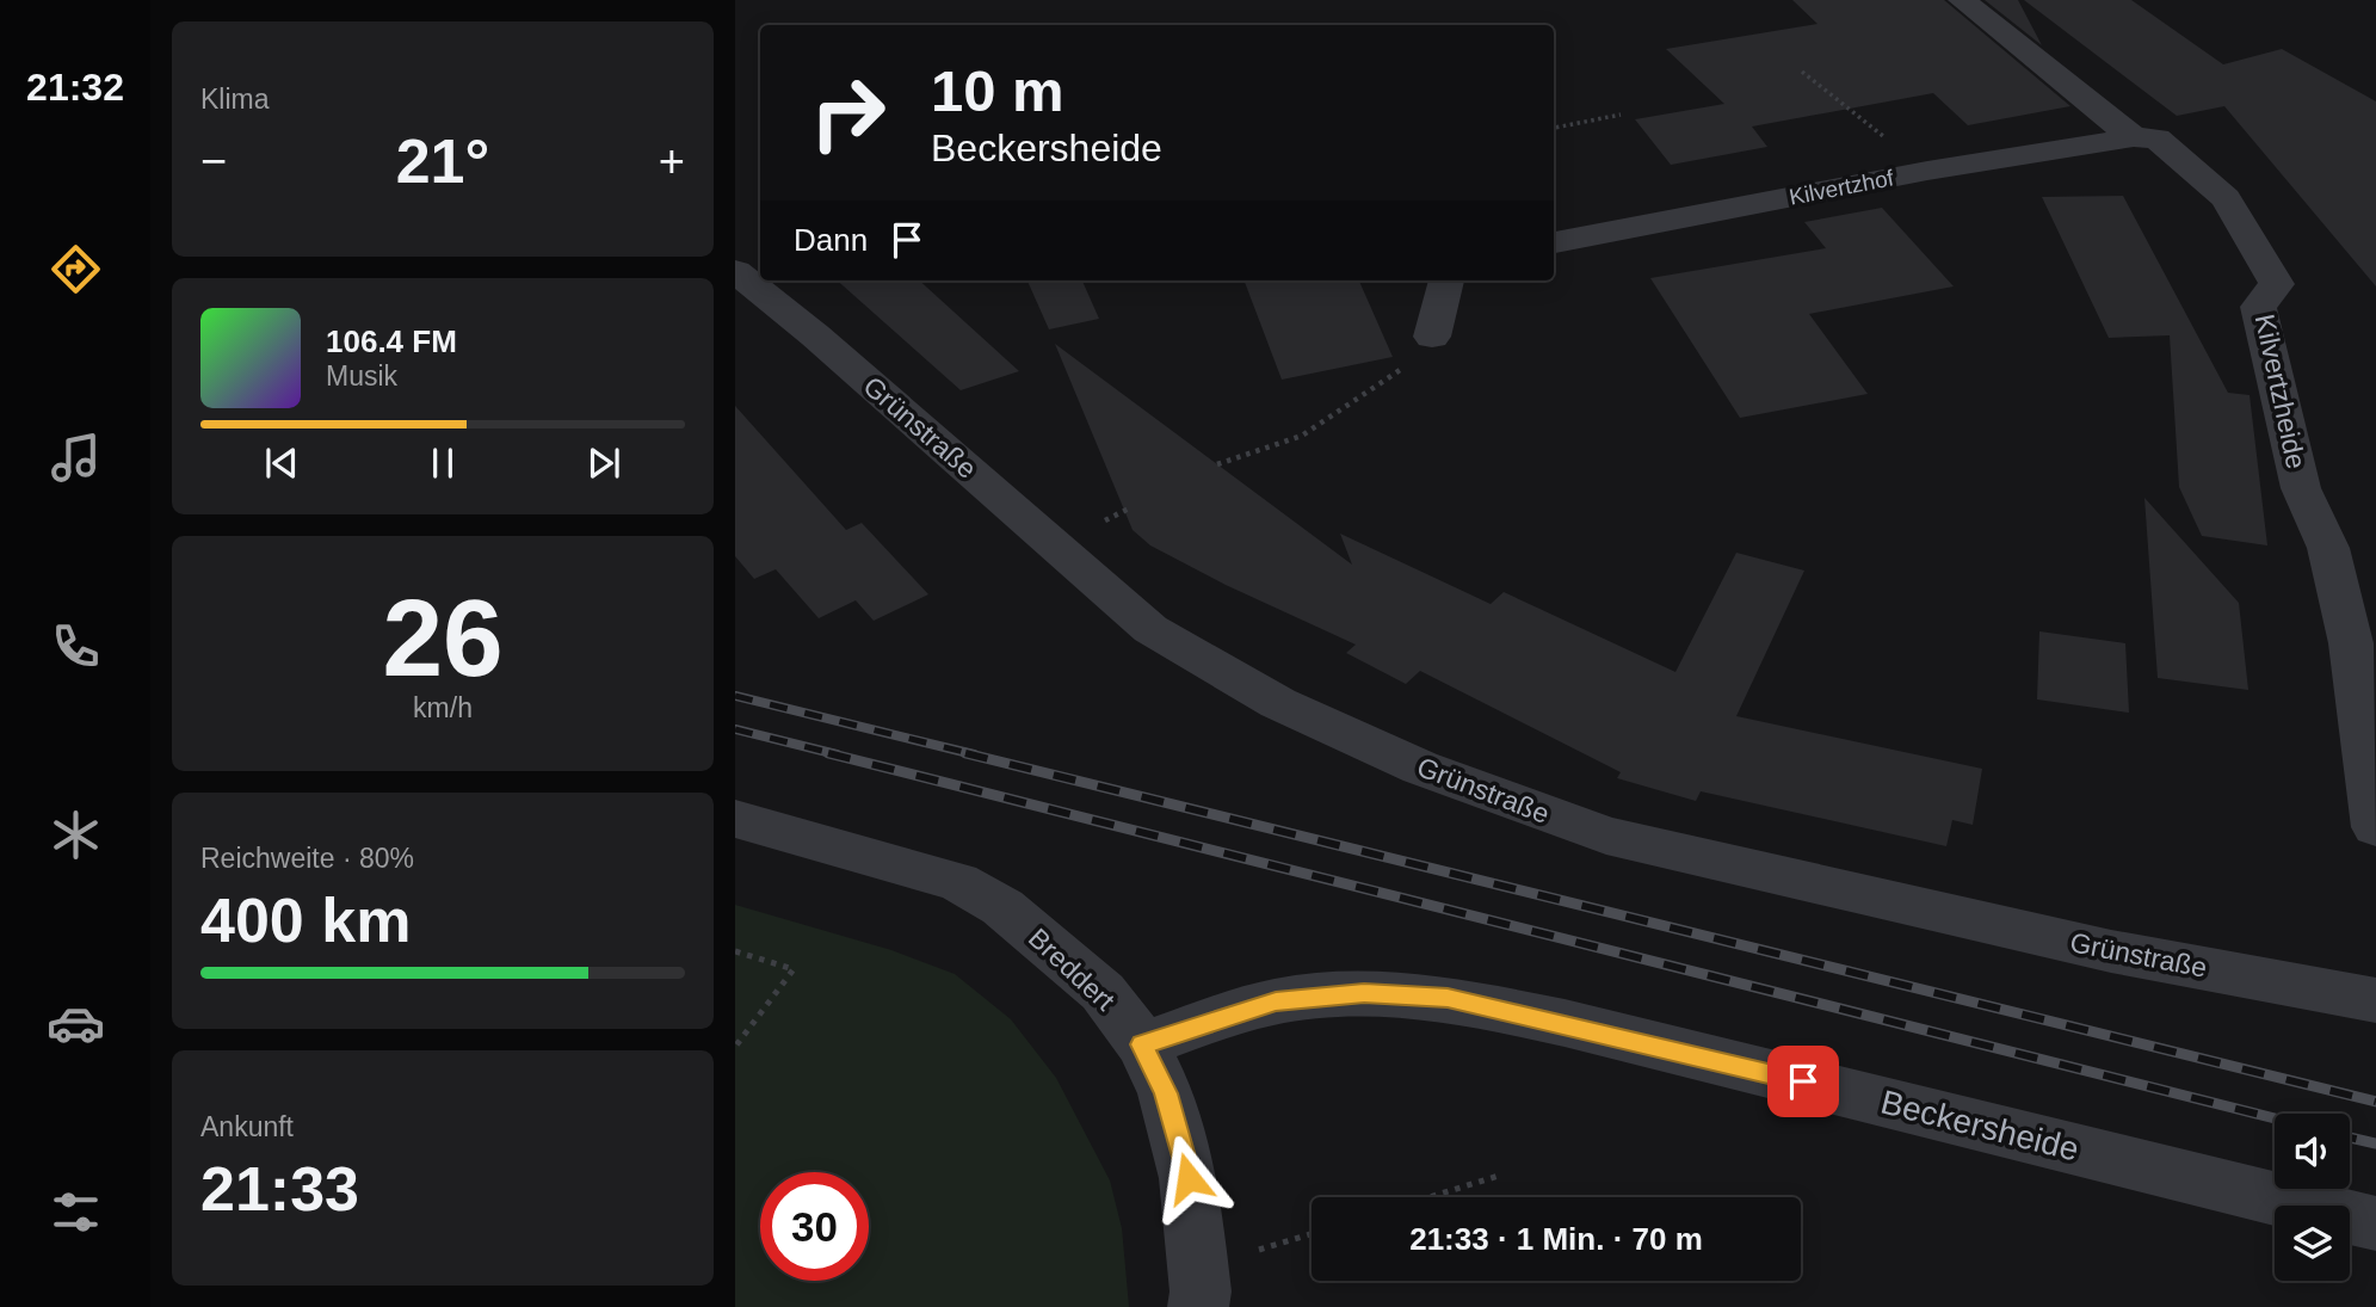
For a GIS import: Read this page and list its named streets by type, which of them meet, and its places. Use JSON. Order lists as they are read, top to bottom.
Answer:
{
  "streets": {
    "street": [
      "Kilvertzhof",
      "Kilvertzheide",
      "Grünstraße",
      "Breddert",
      "Beckersheide"
    ]
  },
  "crossings": [
    ["Kilvertzhof", "Kilvertzheide"],
    ["Breddert", "Beckersheide"]
  ],
  "page": {
    "tabs": "21:32",
    "tile": [
      "Klima",
      ["26", "km/h"],
      ["Reichweite · 80%", "400 km"],
      ["Ankunft", "21:33"]
    ],
    "turn": ["10 m", "Beckersheide"],
    "heat": ["−", "21°", "+"],
    "then": "Dann",
    "song": ["106.4 FM", "Musik"],
    "limit": "30",
    "trip": "21:33 · 1 Min. · 70 m"
  }
}
